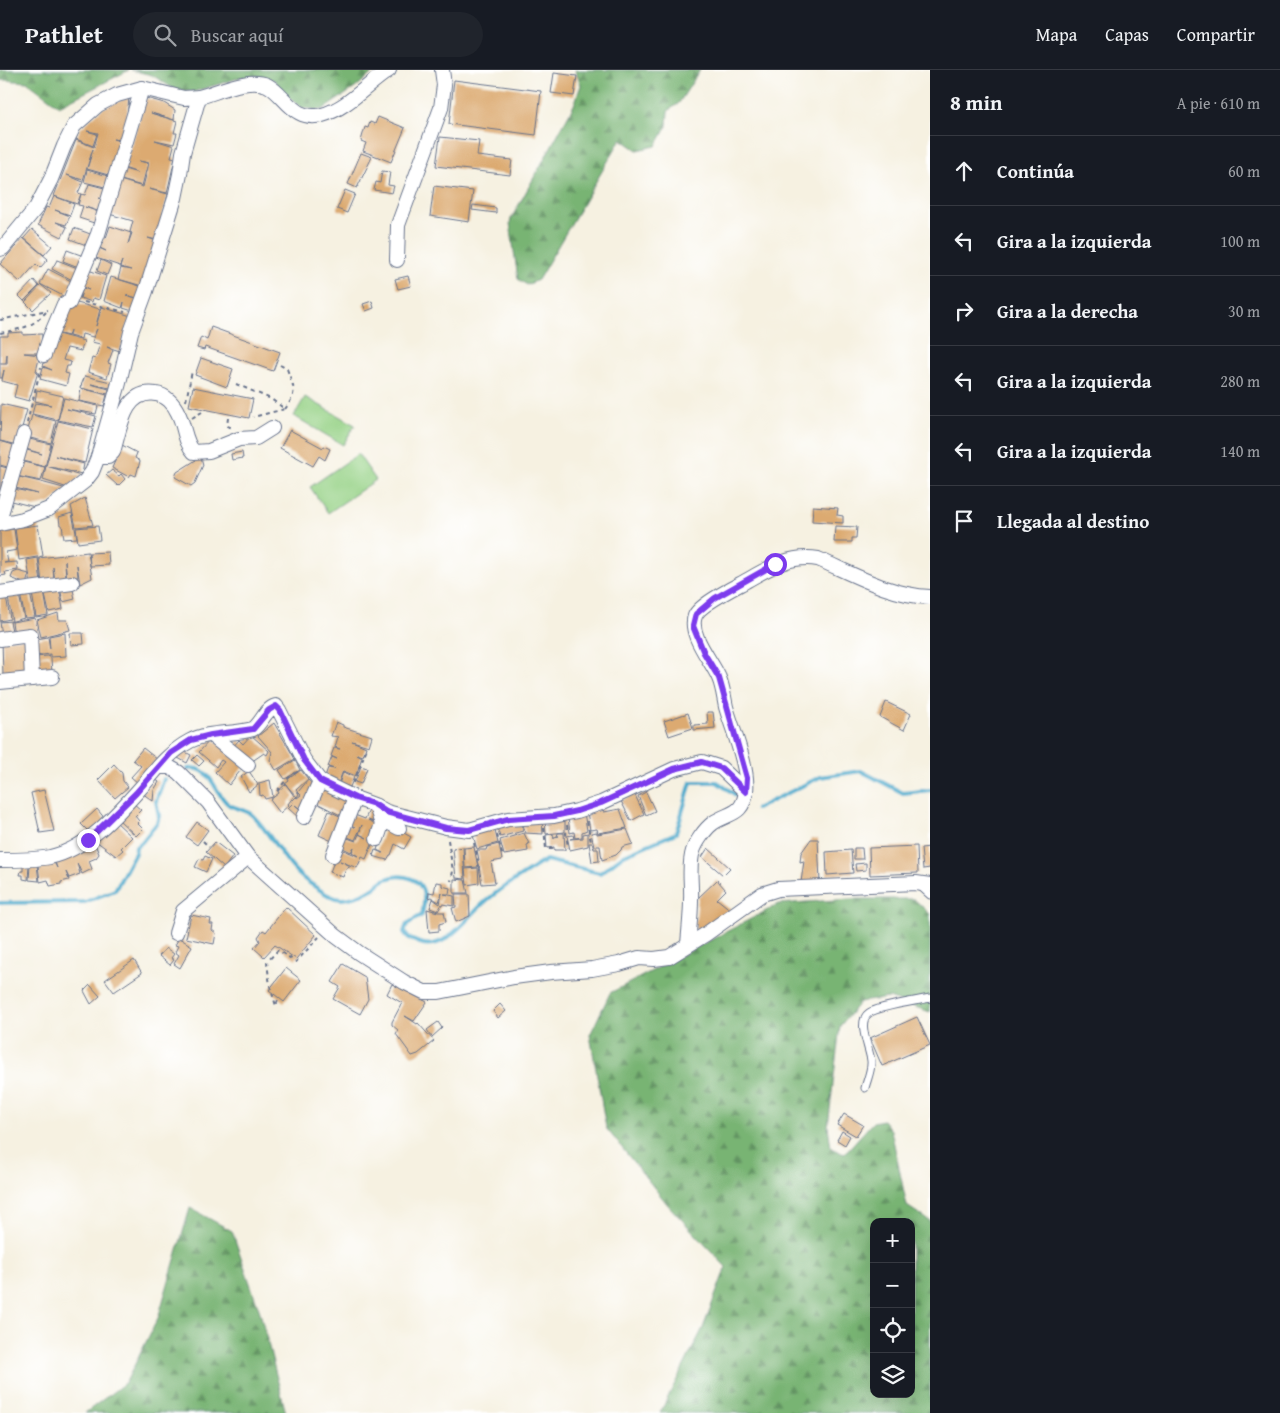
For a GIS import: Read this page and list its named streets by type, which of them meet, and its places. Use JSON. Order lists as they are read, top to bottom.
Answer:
{
  "page": {
    "header": "Pathlet",
    "search": "Buscar aquí",
    "nav": ["Mapa", "Capas", "Compartir"],
    "heading": ["8 min", "A pie · 610 m"],
    "list": [
      ["Continúa", "60 m"],
      ["Gira a la izquierda", "100 m"],
      ["Gira a la derecha", "30 m"],
      ["Gira a la izquierda", "280 m"],
      ["Gira a la izquierda", "140 m"],
      "Llegada al destino"
    ],
    "map_buttons": ["+", "−"]
  }
}
